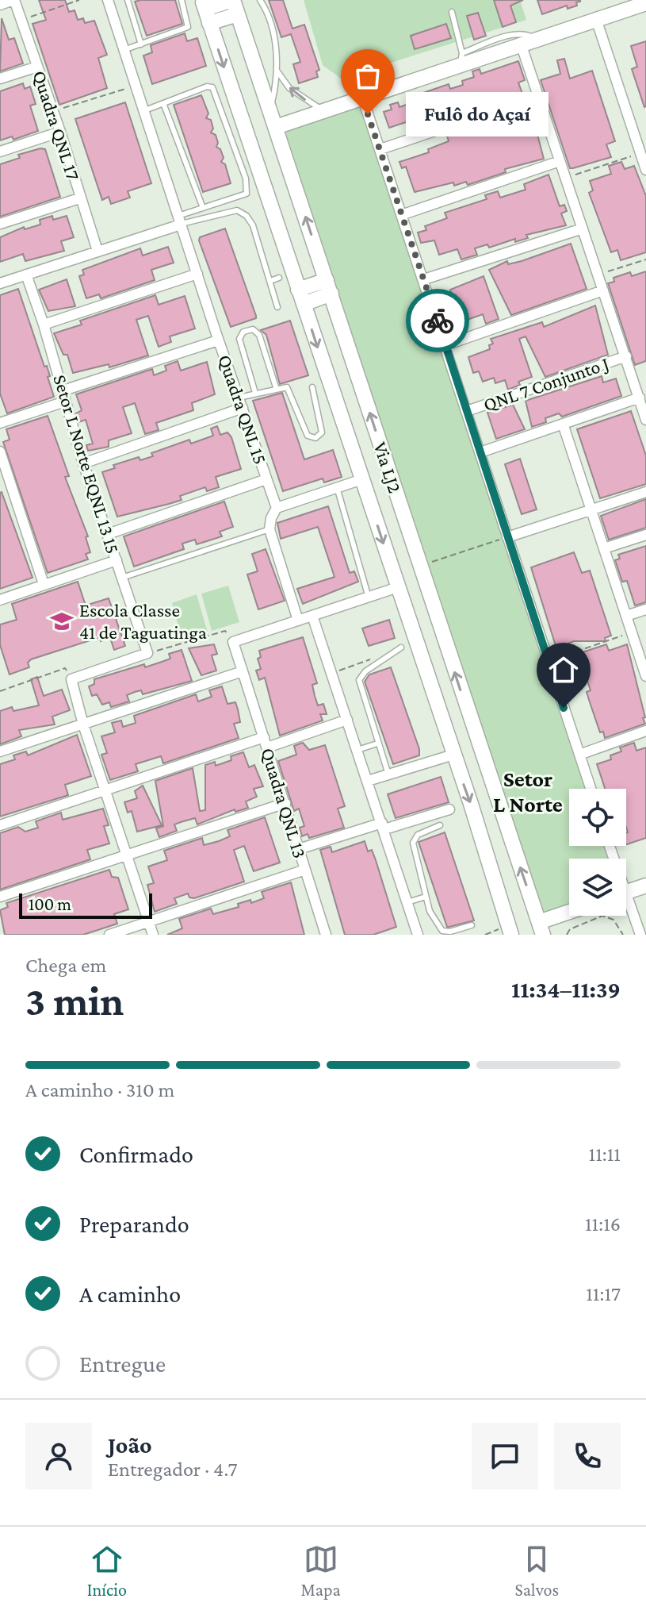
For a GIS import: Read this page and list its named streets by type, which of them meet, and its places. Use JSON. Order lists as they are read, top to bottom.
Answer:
{
  "streets": {
    "main road": ["Via LJ2"],
    "street": [
      "Quadra QNL 17",
      "QNL 7 Conjunto J",
      "Quadra QNL 15",
      "Setor L Norte EQNL 13 15",
      "Quadra QNL 13"
    ]
  },
  "districts": ["Setor L Norte"],
  "places": {
    "other": ["Fulô do Açaí"],
    "school or university": ["Escola Classe 41 de Taguatinga"]
  },
  "scale_bar": "100 m",
  "page": {
    "bubble": "Fulô do Açaí",
    "scale": "100 m",
    "heading": ["3 min", "Chega em", "11:34–11:39"],
    "panel": ["João", "Entregador · 4.7"],
    "bar": "A caminho · 310 m",
    "list": [
      ["Confirmado", "11:11"],
      ["Preparando", "11:16"],
      ["A caminho", "11:17"],
      "Entregue"
    ],
    "tabs": ["Início", "Mapa", "Salvos"]
  }
}
